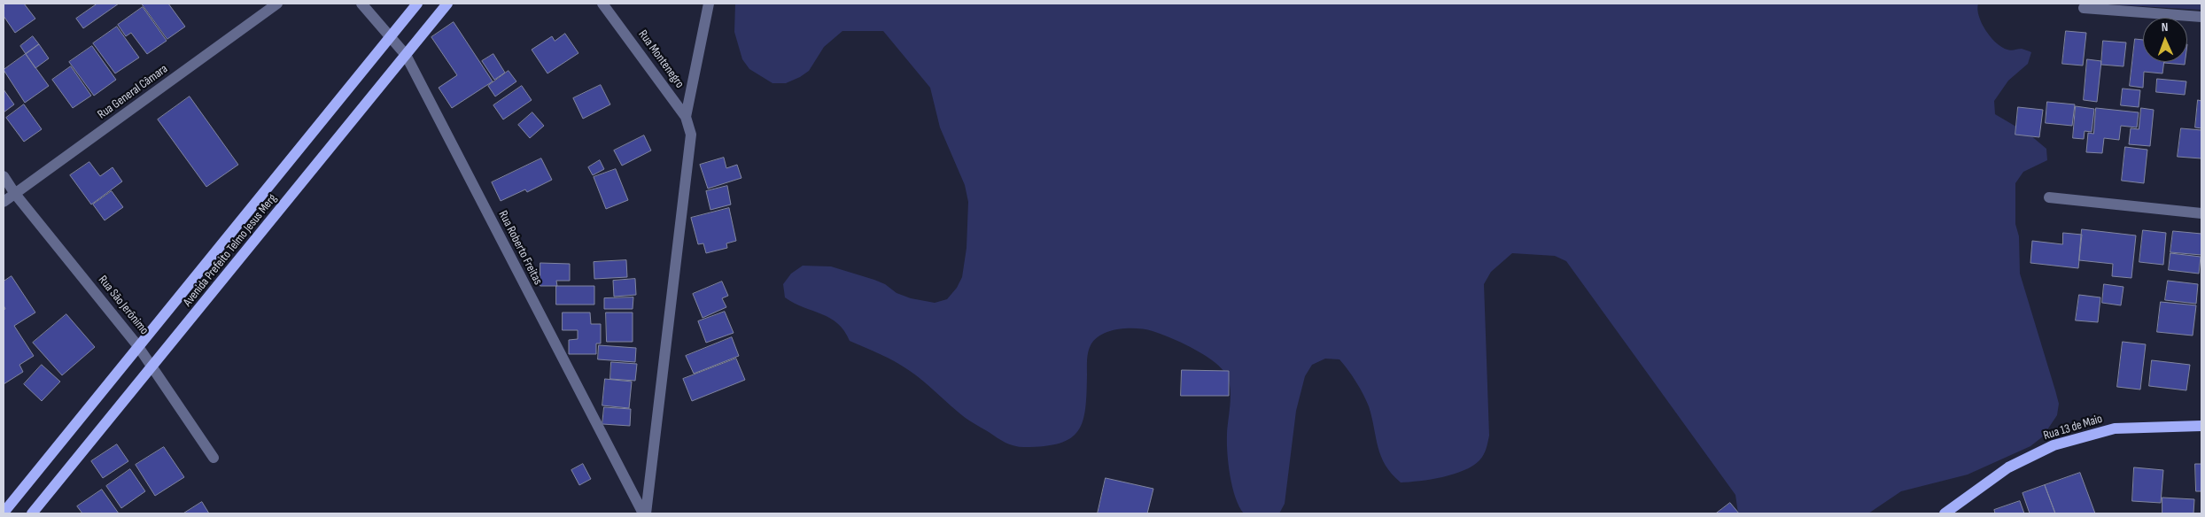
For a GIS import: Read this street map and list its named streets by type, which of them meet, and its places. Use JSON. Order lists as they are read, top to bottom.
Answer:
{
  "streets": {
    "main road": ["Avenida Prefeito Telmo Jesus Merg", "Rua 13 de Maio"],
    "street": [
      "Rua Montenegro",
      "Rua General Câmara",
      "Rua Roberto Freitas",
      "Rua São Jerônimo"
    ]
  },
  "crossings": [
    ["Rua Montenegro", "Rua Roberto Freitas"],
    ["Rua General Câmara", "Rua São Jerônimo"],
    ["Rua Roberto Freitas", "Avenida Prefeito Telmo Jesus Merg"],
    ["Avenida Prefeito Telmo Jesus Merg", "Rua São Jerônimo"]
  ],
  "north": "top"
}
